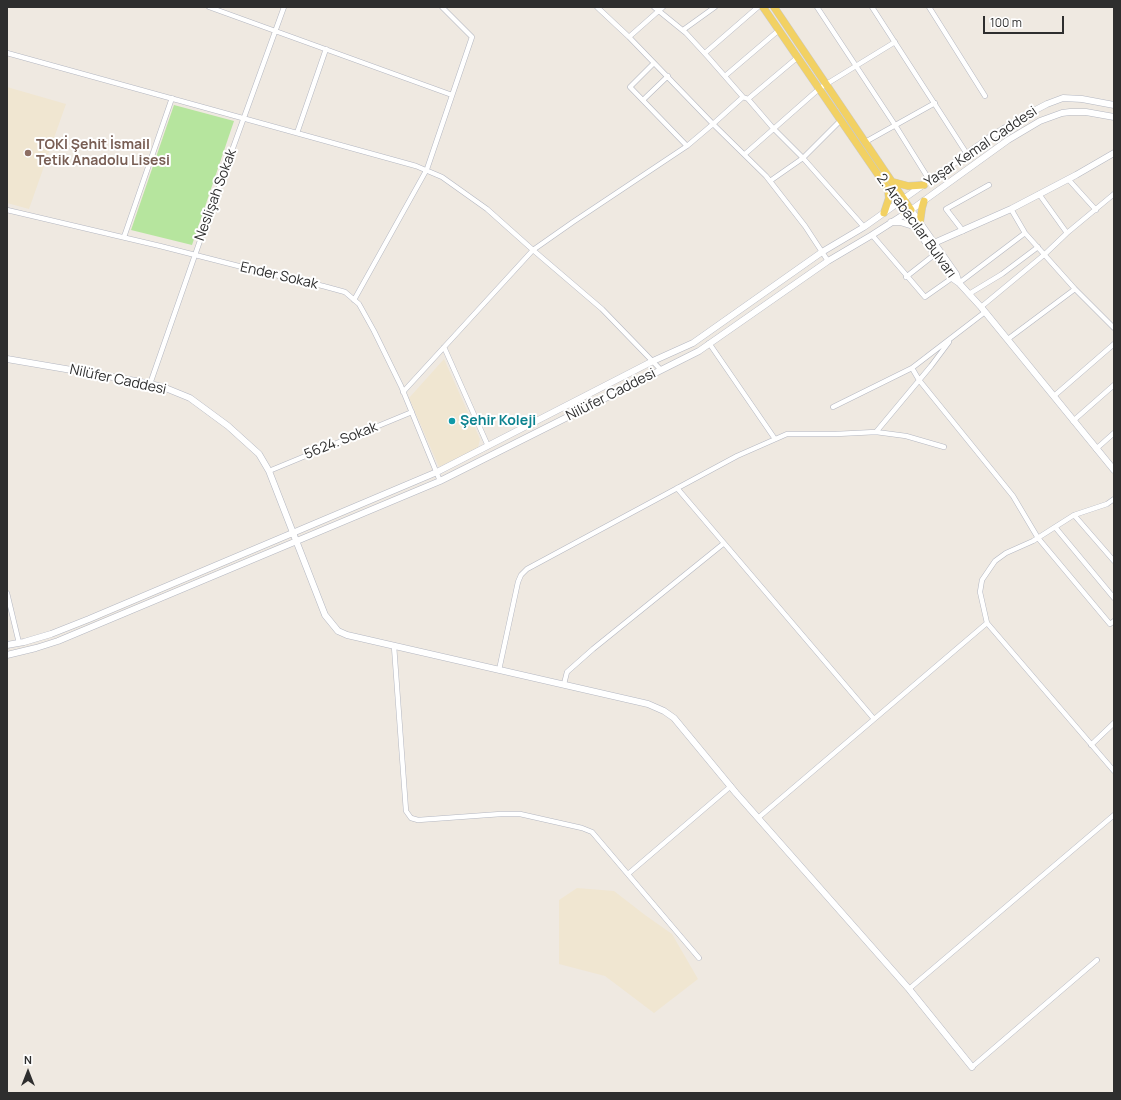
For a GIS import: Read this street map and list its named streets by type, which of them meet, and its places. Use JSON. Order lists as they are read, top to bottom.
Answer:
{
  "streets": {
    "main road": ["2. Arabacılar Bulvarı"],
    "street": [
      "Yaşar Kemal Caddesi",
      "Neslişah Sokak",
      "Ender Sokak",
      "Nilüfer Caddesi",
      "5624. Sokak"
    ]
  },
  "crossings": [
    ["Yaşar Kemal Caddesi", "2. Arabacılar Bulvarı"],
    ["Yaşar Kemal Caddesi", "Ender Sokak"],
    ["Yaşar Kemal Caddesi", "Nilüfer Caddesi"],
    ["Neslişah Sokak", "Ender Sokak"],
    ["Neslişah Sokak", "Nilüfer Caddesi"],
    ["2. Arabacılar Bulvarı", "Nilüfer Caddesi"],
    ["Ender Sokak", "Nilüfer Caddesi"],
    ["Ender Sokak", "5624. Sokak"],
    ["Nilüfer Caddesi", "5624. Sokak"]
  ],
  "places": ["TOKİ Şehit İsmail Tetik Anadolu Lisesi", "Şehir Koleji"],
  "scale_bar": "100 m",
  "north": "top"
}
